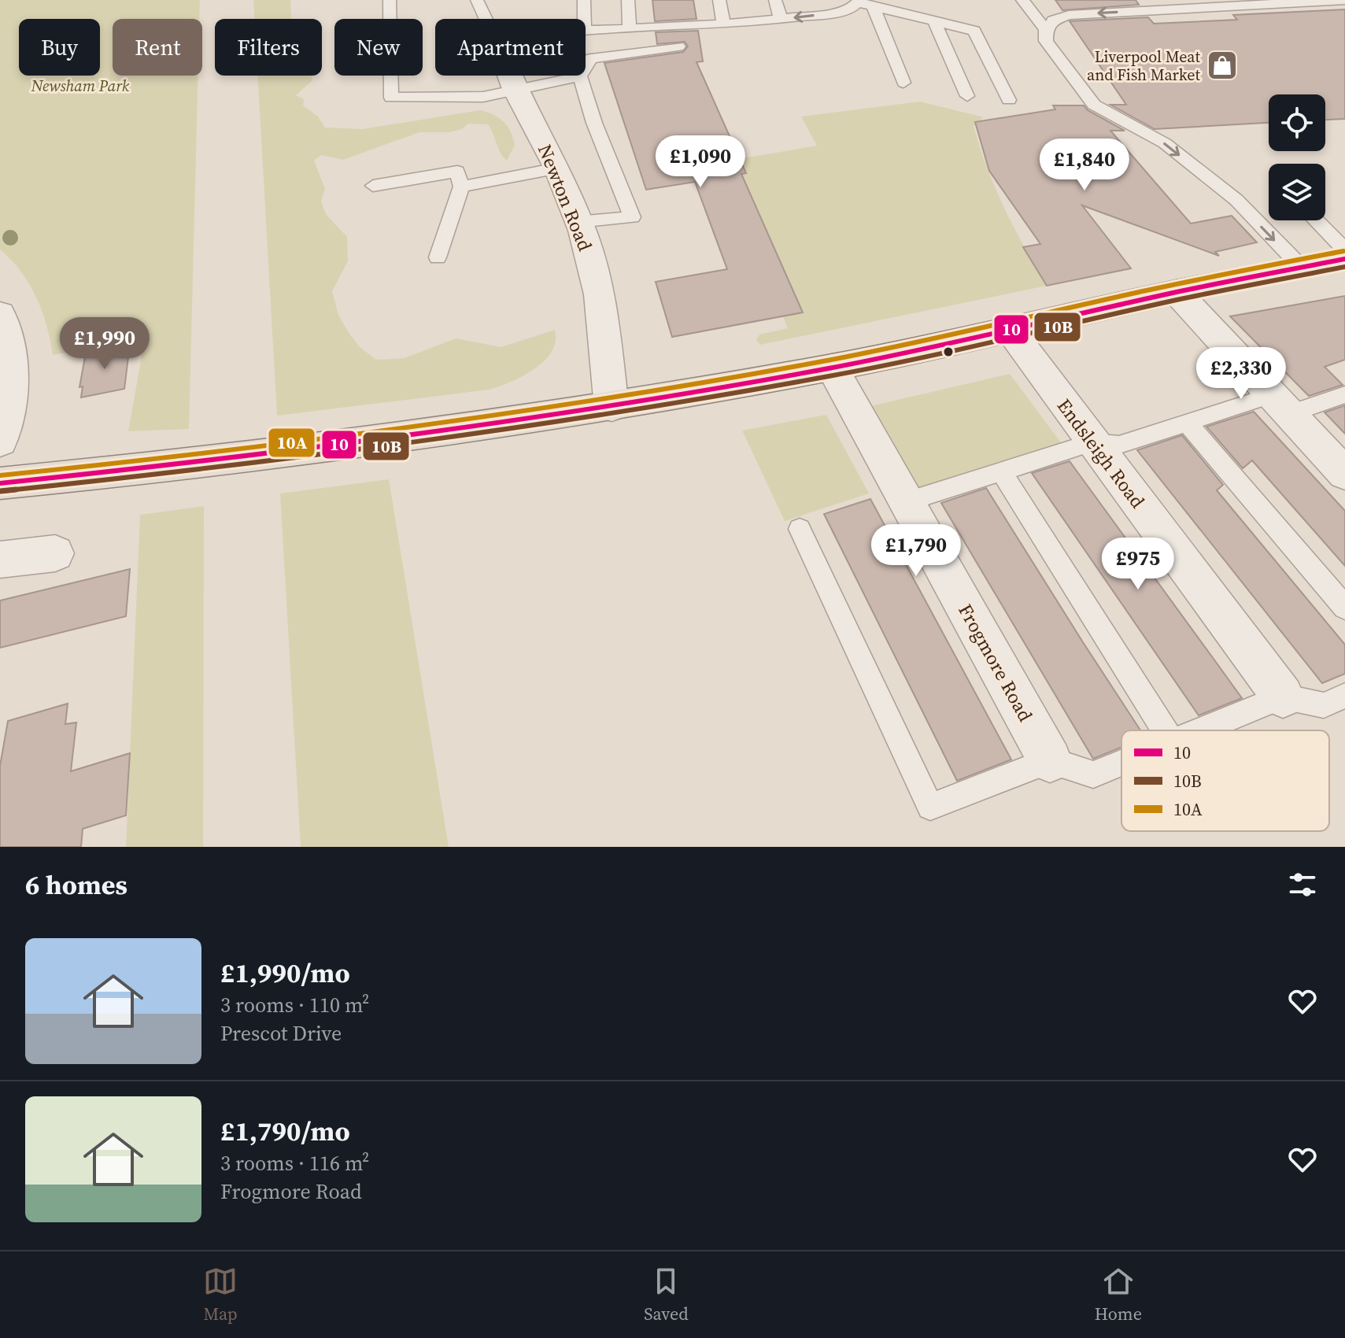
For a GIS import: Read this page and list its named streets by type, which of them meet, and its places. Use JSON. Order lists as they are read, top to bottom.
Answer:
{
  "streets": {
    "street": ["Newton Road", "Endsleigh Road", "Frogmore Road"]
  },
  "parks": ["Newsham Park"],
  "places": {
    "shop": ["Liverpool Meat and Fish Market"]
  },
  "lines": ["transit line 10A", "transit line 10", "transit line 10B"],
  "legend": ["10", "10B", "10A"],
  "page": {
    "chip": [
      "Buy",
      "Rent",
      "Filters",
      "New",
      "Apartment"
    ],
    "price": [
      "£1,090",
      "£1,840",
      "£1,990",
      "£2,330",
      "£1,790",
      "£975"
    ],
    "heading": "6 homes",
    "list": [
      {
        "name": "£1,990/mo",
        "note": "3 rooms · 110 m² · Prescot Drive"
      },
      {
        "name": "£1,790/mo",
        "note": "3 rooms · 116 m² · Frogmore Road"
      }
    ],
    "tabs": ["Map", "Saved", "Home"]
  }
}
